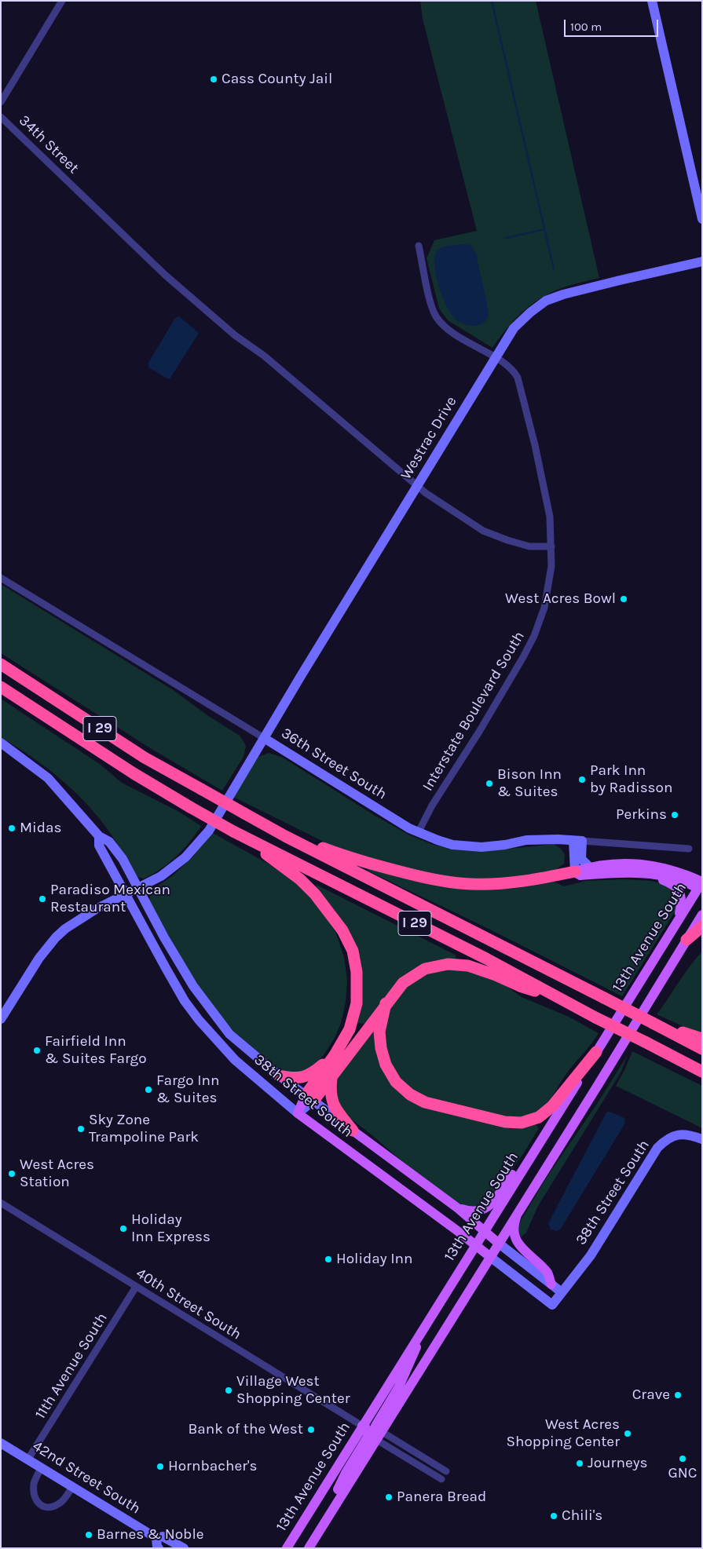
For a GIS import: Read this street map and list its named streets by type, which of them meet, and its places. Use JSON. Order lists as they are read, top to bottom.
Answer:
{
  "streets": {
    "highway": ["I 29"],
    "main road": ["13th Avenue South", "38th Street South"],
    "street": [
      "34th Street",
      "Westrac Drive",
      "Interstate Boulevard South",
      "36th Street South",
      "40th Street South",
      "11th Avenue South",
      "42nd Street South"
    ]
  },
  "crossings": [
    ["34th Street", "Westrac Drive"],
    ["34th Street", "Interstate Boulevard South"],
    ["Westrac Drive", "Interstate Boulevard South"],
    ["Westrac Drive", "36th Street South"],
    ["Westrac Drive", "38th Street South"],
    ["Interstate Boulevard South", "36th Street South"],
    ["13th Avenue South", "38th Street South"],
    ["13th Avenue South", "40th Street South"],
    ["40th Street South", "11th Avenue South"],
    ["11th Avenue South", "42nd Street South"]
  ],
  "places": [
    "Cass County Jail",
    "West Acres Bowl",
    "Park Inn by Radisson",
    "Bison Inn & Suites",
    "Perkins",
    "Midas",
    "Paradiso Mexican Restaurant",
    "Fairfield Inn & Suites Fargo",
    "Fargo Inn & Suites",
    "Sky Zone Trampoline Park",
    "West Acres Station",
    "Holiday Inn Express",
    "Holiday Inn",
    "Village West Shopping Center",
    "Crave",
    "Bank of the West",
    "West Acres Shopping Center",
    "GNC",
    "Journeys",
    "Hornbacher's",
    "Panera Bread",
    "Chili's",
    "Barnes & Noble"
  ],
  "scale_bar": "100 m"
}
